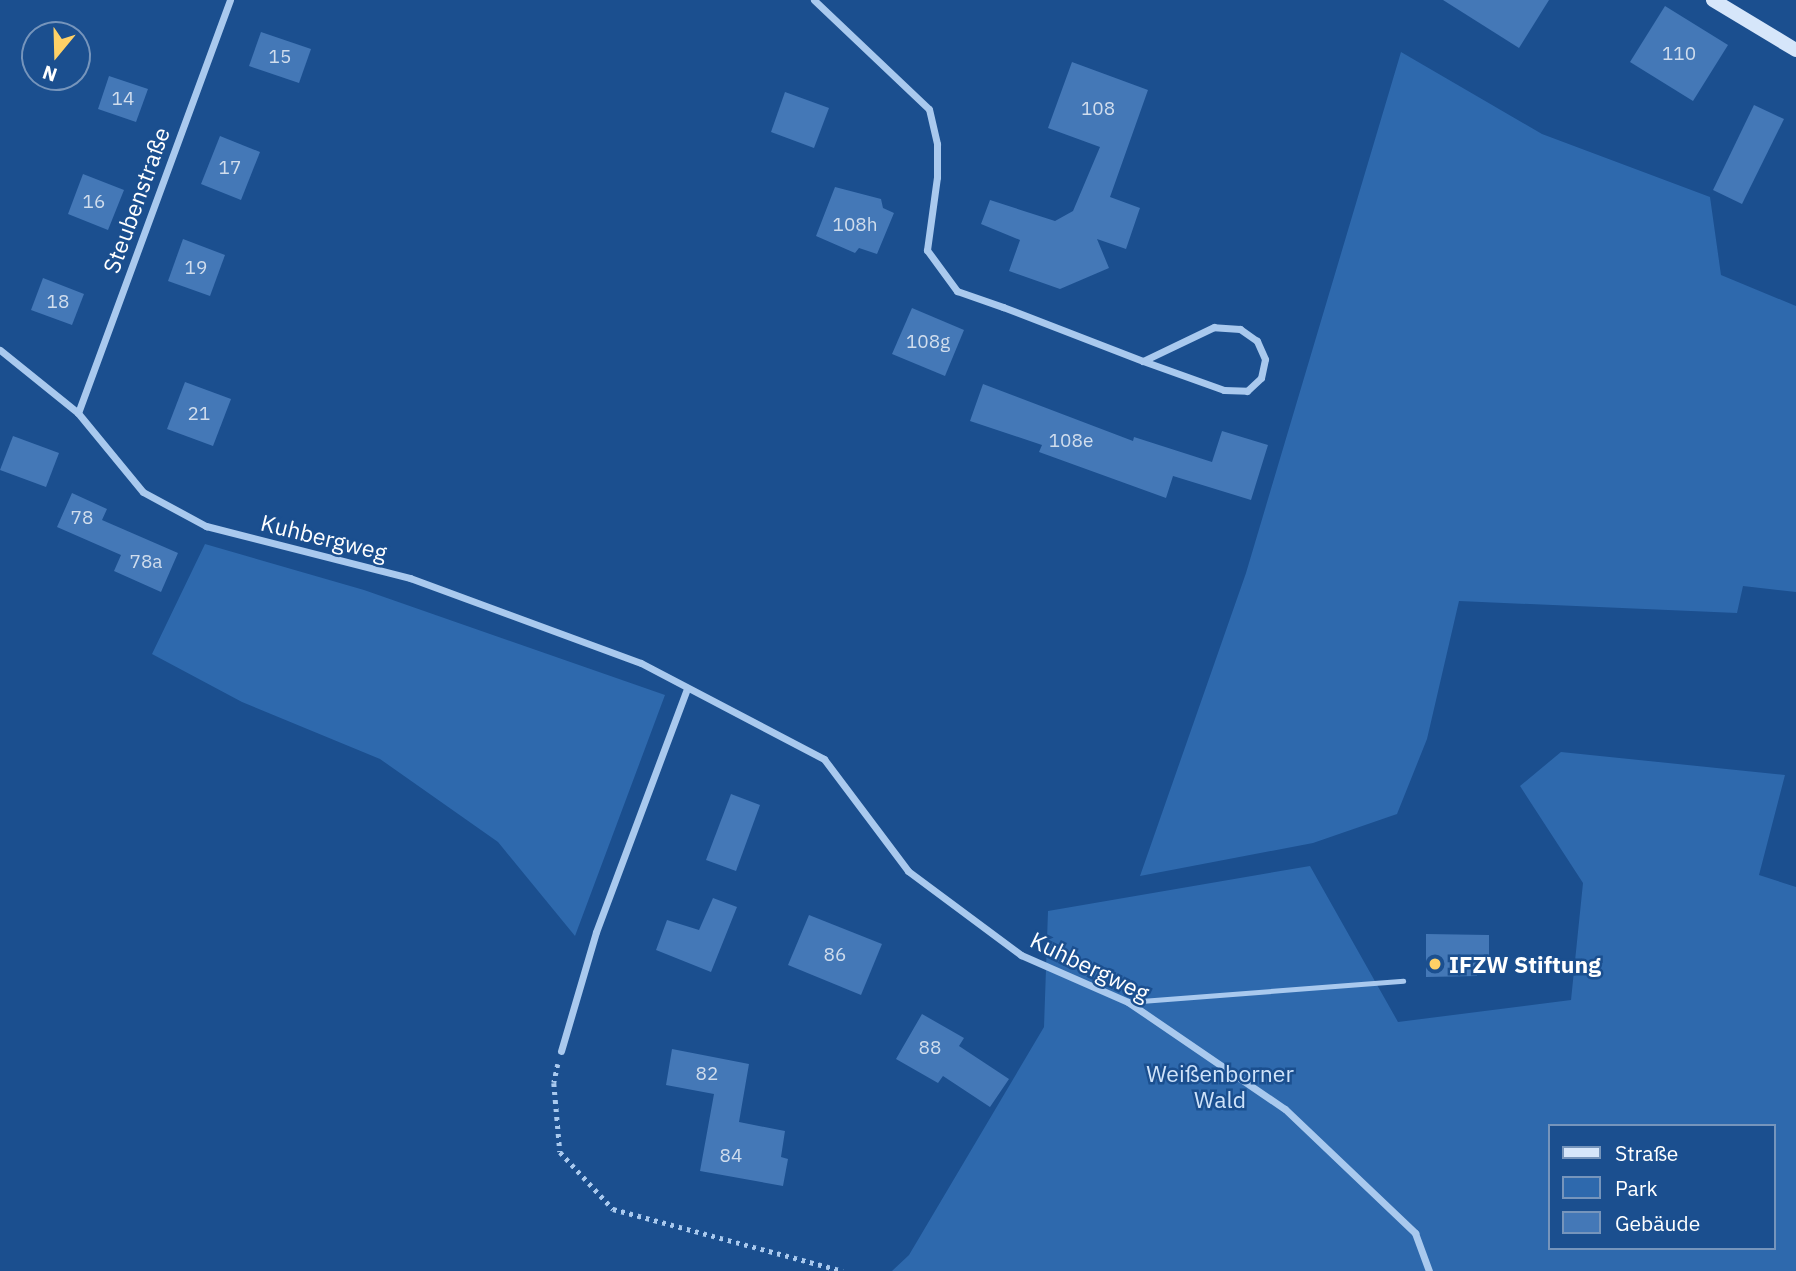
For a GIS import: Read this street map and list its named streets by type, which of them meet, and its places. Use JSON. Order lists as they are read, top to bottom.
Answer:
{
  "streets": {
    "street": ["Steubenstraße", "Kuhbergweg"]
  },
  "crossings": [
    ["Steubenstraße", "Kuhbergweg"]
  ],
  "parks": ["Weißenborner Wald"],
  "places": ["IFZW Stiftung"],
  "house_numbers": [
    "110",
    "15",
    "14",
    "108",
    "17",
    "16",
    "108h",
    "19",
    "18",
    "108g",
    "21",
    "108e",
    "78",
    "78a",
    "86",
    "88",
    "82",
    "84"
  ],
  "legend": ["Straße", "Park", "Gebäude"],
  "north": "bottom"
}
